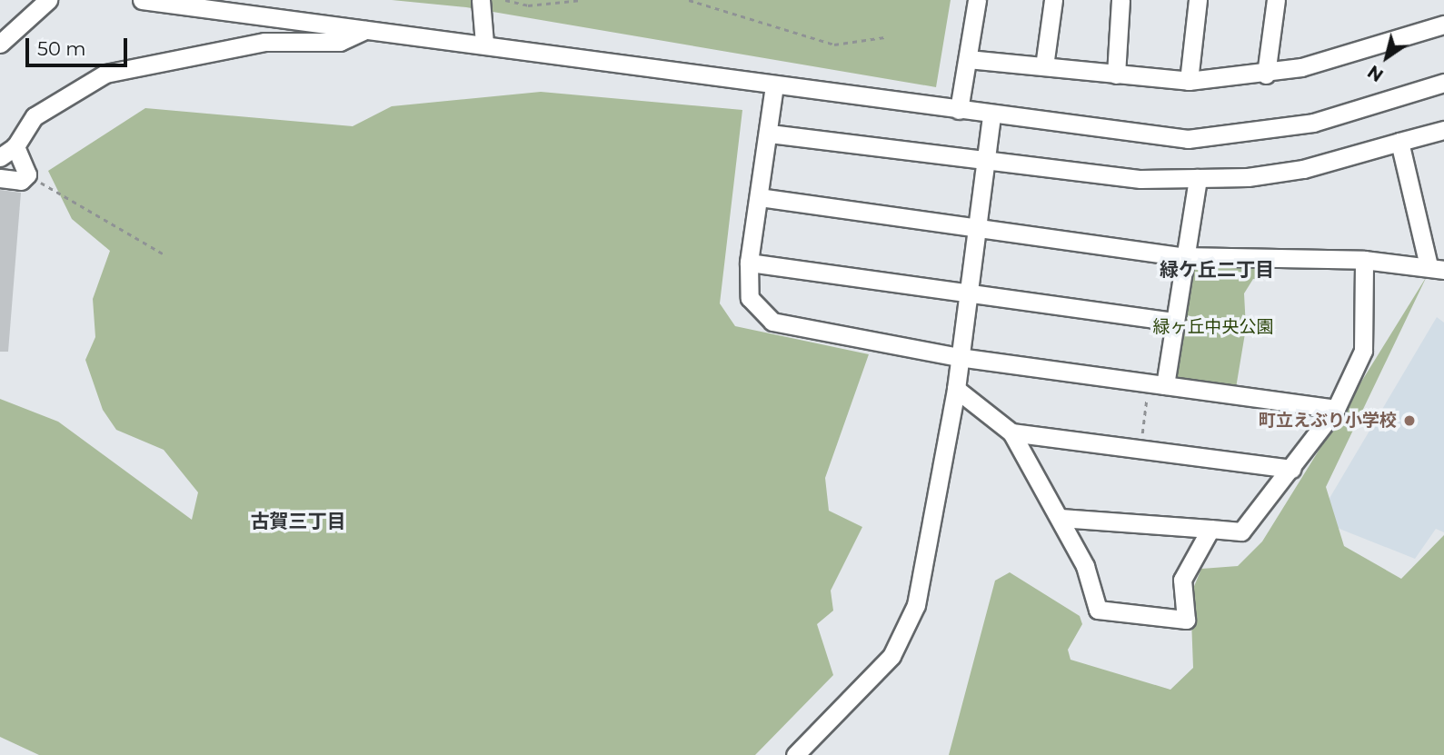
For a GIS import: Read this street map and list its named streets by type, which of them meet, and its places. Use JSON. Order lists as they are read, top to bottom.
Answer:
{
  "districts": ["緑ケ丘二丁目", "古賀三丁目"],
  "parks": ["緑ヶ丘中央公園"],
  "places": ["町立えぶり小学校"],
  "scale_bar": "50 m",
  "north": "bottom left"
}
